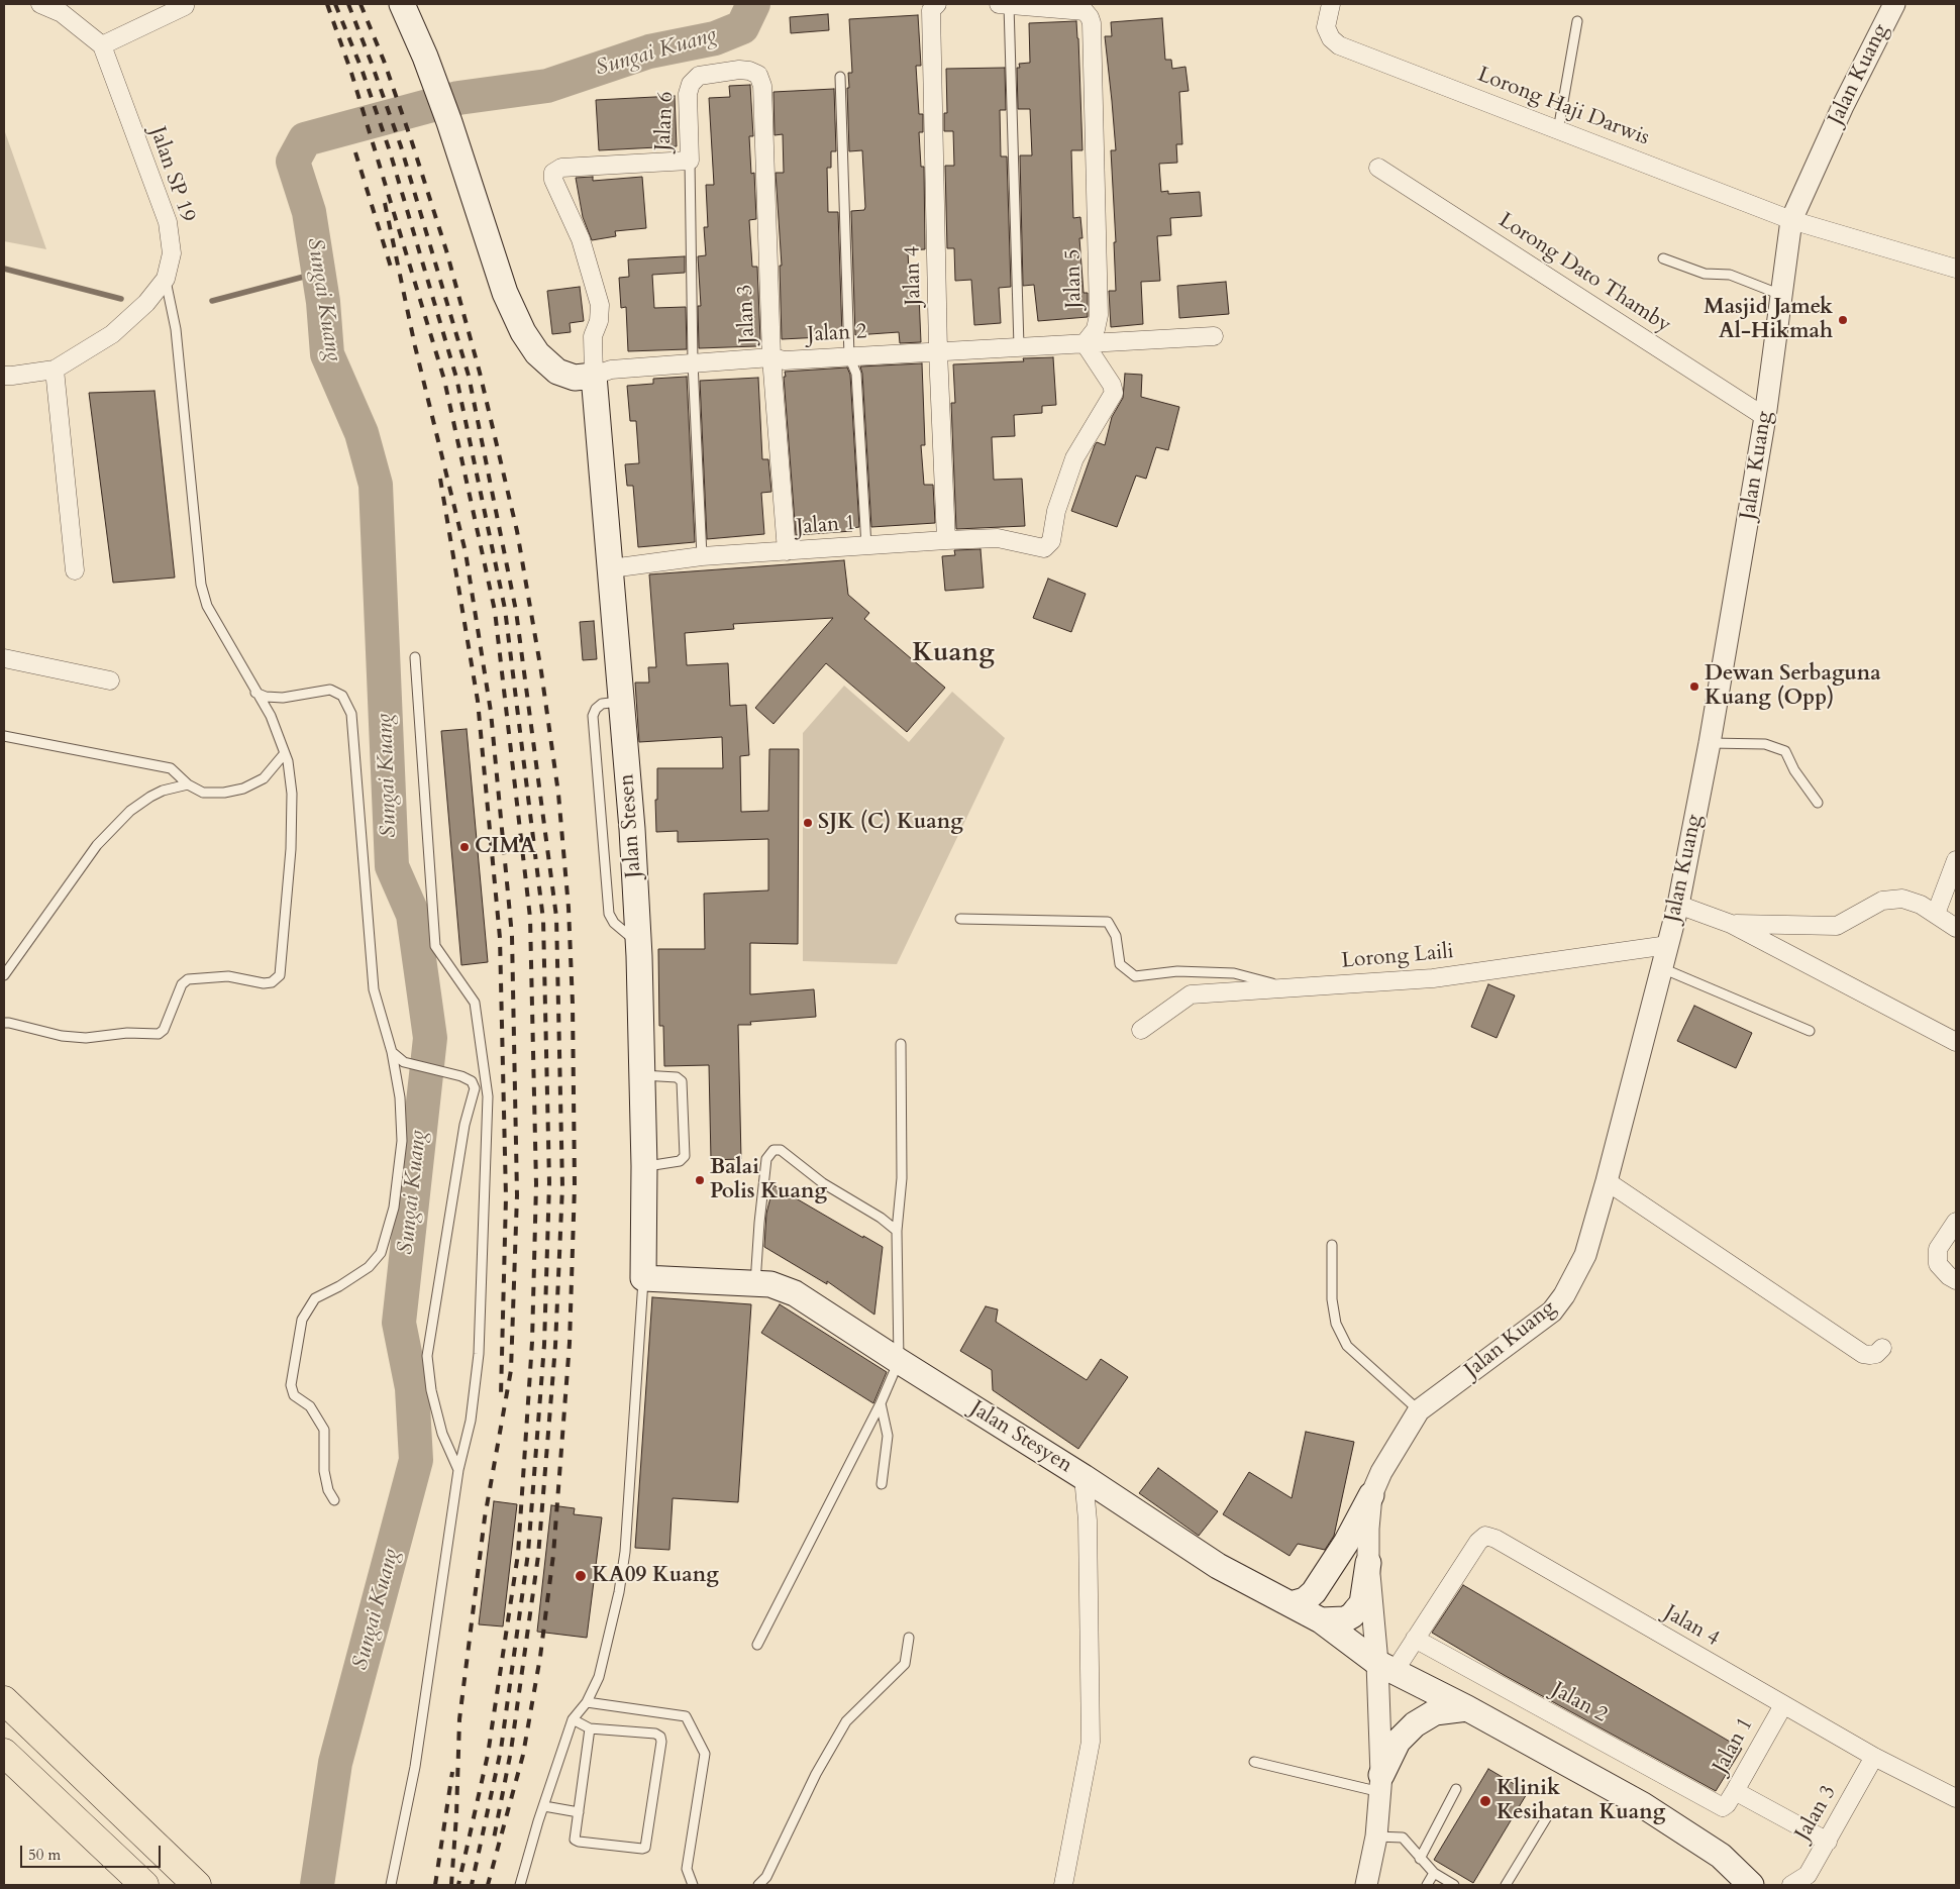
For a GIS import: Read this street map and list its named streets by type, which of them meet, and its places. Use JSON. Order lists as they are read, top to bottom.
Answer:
{
  "streets": {
    "main road": ["Jalan Stesen", "Jalan Stesyen"],
    "street": [
      "Jalan Kuang",
      "Lorong Haji Darwis",
      "Jalan 6",
      "Jalan SP 19",
      "Lorong Dato Thamby",
      "Jalan 4",
      "Jalan 5",
      "Jalan 3",
      "Jalan 2",
      "Jalan 1",
      "Lorong Laili"
    ]
  },
  "crossings": [
    ["Jalan Kuang", "Lorong Haji Darwis"],
    ["Jalan Kuang", "Lorong Dato Thamby"],
    ["Jalan Kuang", "Lorong Laili"],
    ["Jalan Kuang", "Jalan Stesyen"],
    ["Jalan 6", "Jalan 3"],
    ["Jalan 6", "Jalan 2"],
    ["Jalan 6", "Jalan Stesen"],
    ["Jalan 4", "Jalan 3"],
    ["Jalan 4", "Jalan 2"],
    ["Jalan 4", "Jalan 1"],
    ["Jalan 5", "Jalan 2"],
    ["Jalan 5", "Jalan 1"],
    ["Jalan 3", "Jalan 2"],
    ["Jalan 3", "Jalan 1"],
    ["Jalan 2", "Jalan 1"],
    ["Jalan 2", "Jalan Stesen"],
    ["Jalan 1", "Jalan Stesen"],
    ["Jalan Stesen", "Jalan Stesyen"]
  ],
  "districts": ["Kuang"],
  "water": ["Sungai Kuang"],
  "places": [
    "Masjid Jamek Al-Hikmah",
    "Dewan Serbaguna Kuang (Opp)",
    "SJK (C) Kuang",
    "CIMA",
    "Balai Polis Kuang",
    "KA09 Kuang",
    "Klinik Kesihatan Kuang"
  ],
  "scale_bar": "50 m"
}
